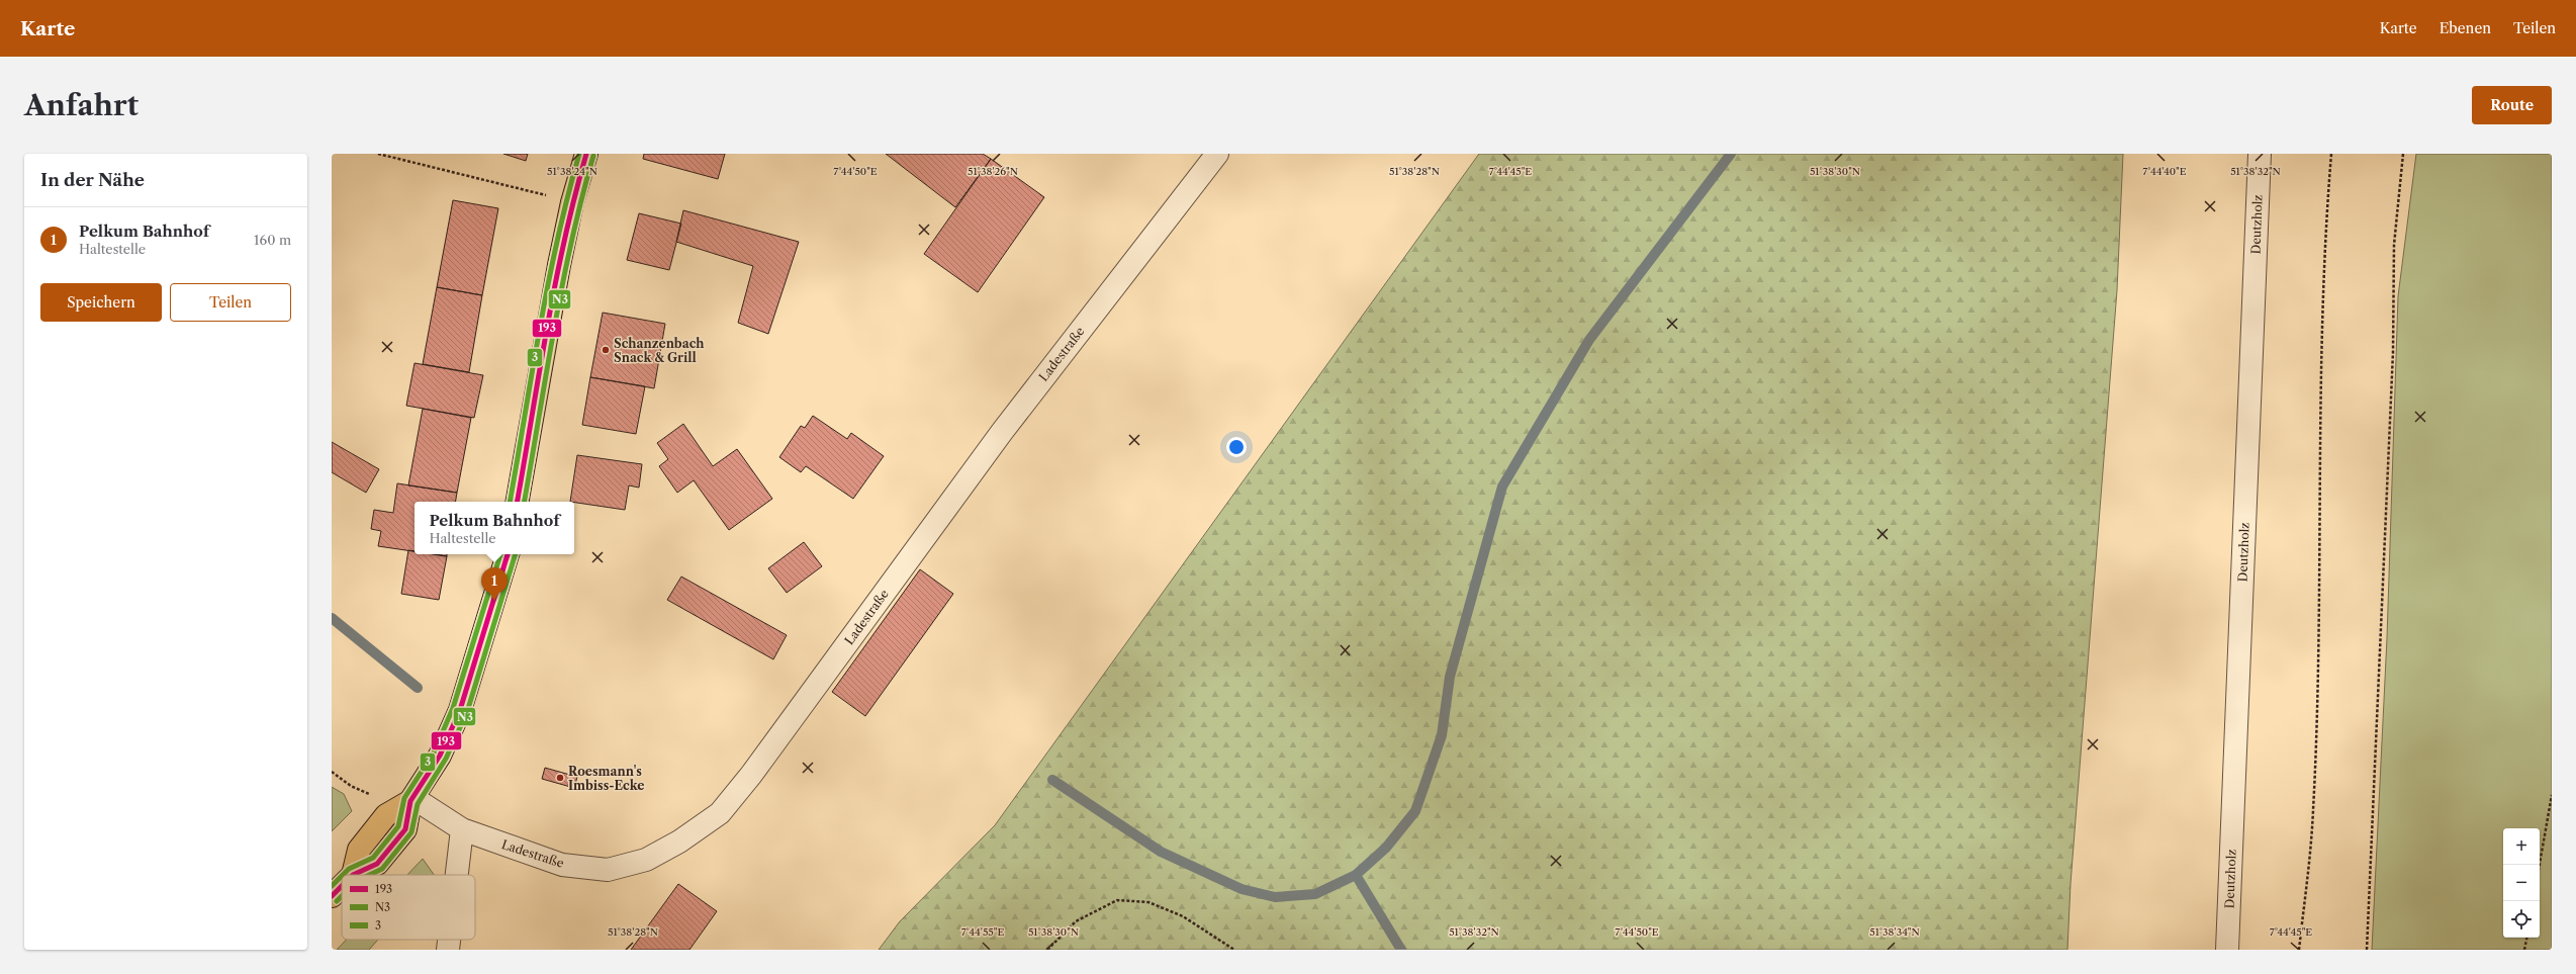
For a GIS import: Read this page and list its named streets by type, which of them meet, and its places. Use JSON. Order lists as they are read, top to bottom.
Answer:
{
  "streets": {
    "street": ["Deutzholz", "Ladestraße"]
  },
  "places": ["Schanzenbach Snack & Grill", "Roesmann's Imbiss-Ecke"],
  "lines": ["transit line 193", "transit line 3", "transit line N3"],
  "legend": ["193", "N3", "3"],
  "page": {
    "header": "Karte",
    "nav": ["Karte", "Ebenen", "Teilen"],
    "buttons": [
      "Route",
      ["Speichern", "Teilen"]
    ],
    "title": "Anfahrt",
    "heading": "In der Nähe",
    "list": [
      {
        "mark": "1",
        "name": "Pelkum Bahnhof",
        "note": "Haltestelle",
        "value": "160 m"
      }
    ],
    "popup": ["Pelkum Bahnhof", "Haltestelle"],
    "pins": "1",
    "map_buttons": ["+", "−"]
  },
  "coordinates": [
    "51°38'24\"N",
    "7°44'50\"E",
    "51°38'26\"N",
    "51°38'28\"N",
    "7°44'45\"E",
    "51°38'30\"N",
    "7°44'40\"E",
    "51°38'32\"N",
    "51°38'34\"N",
    "7°44'55\"E"
  ]
}
